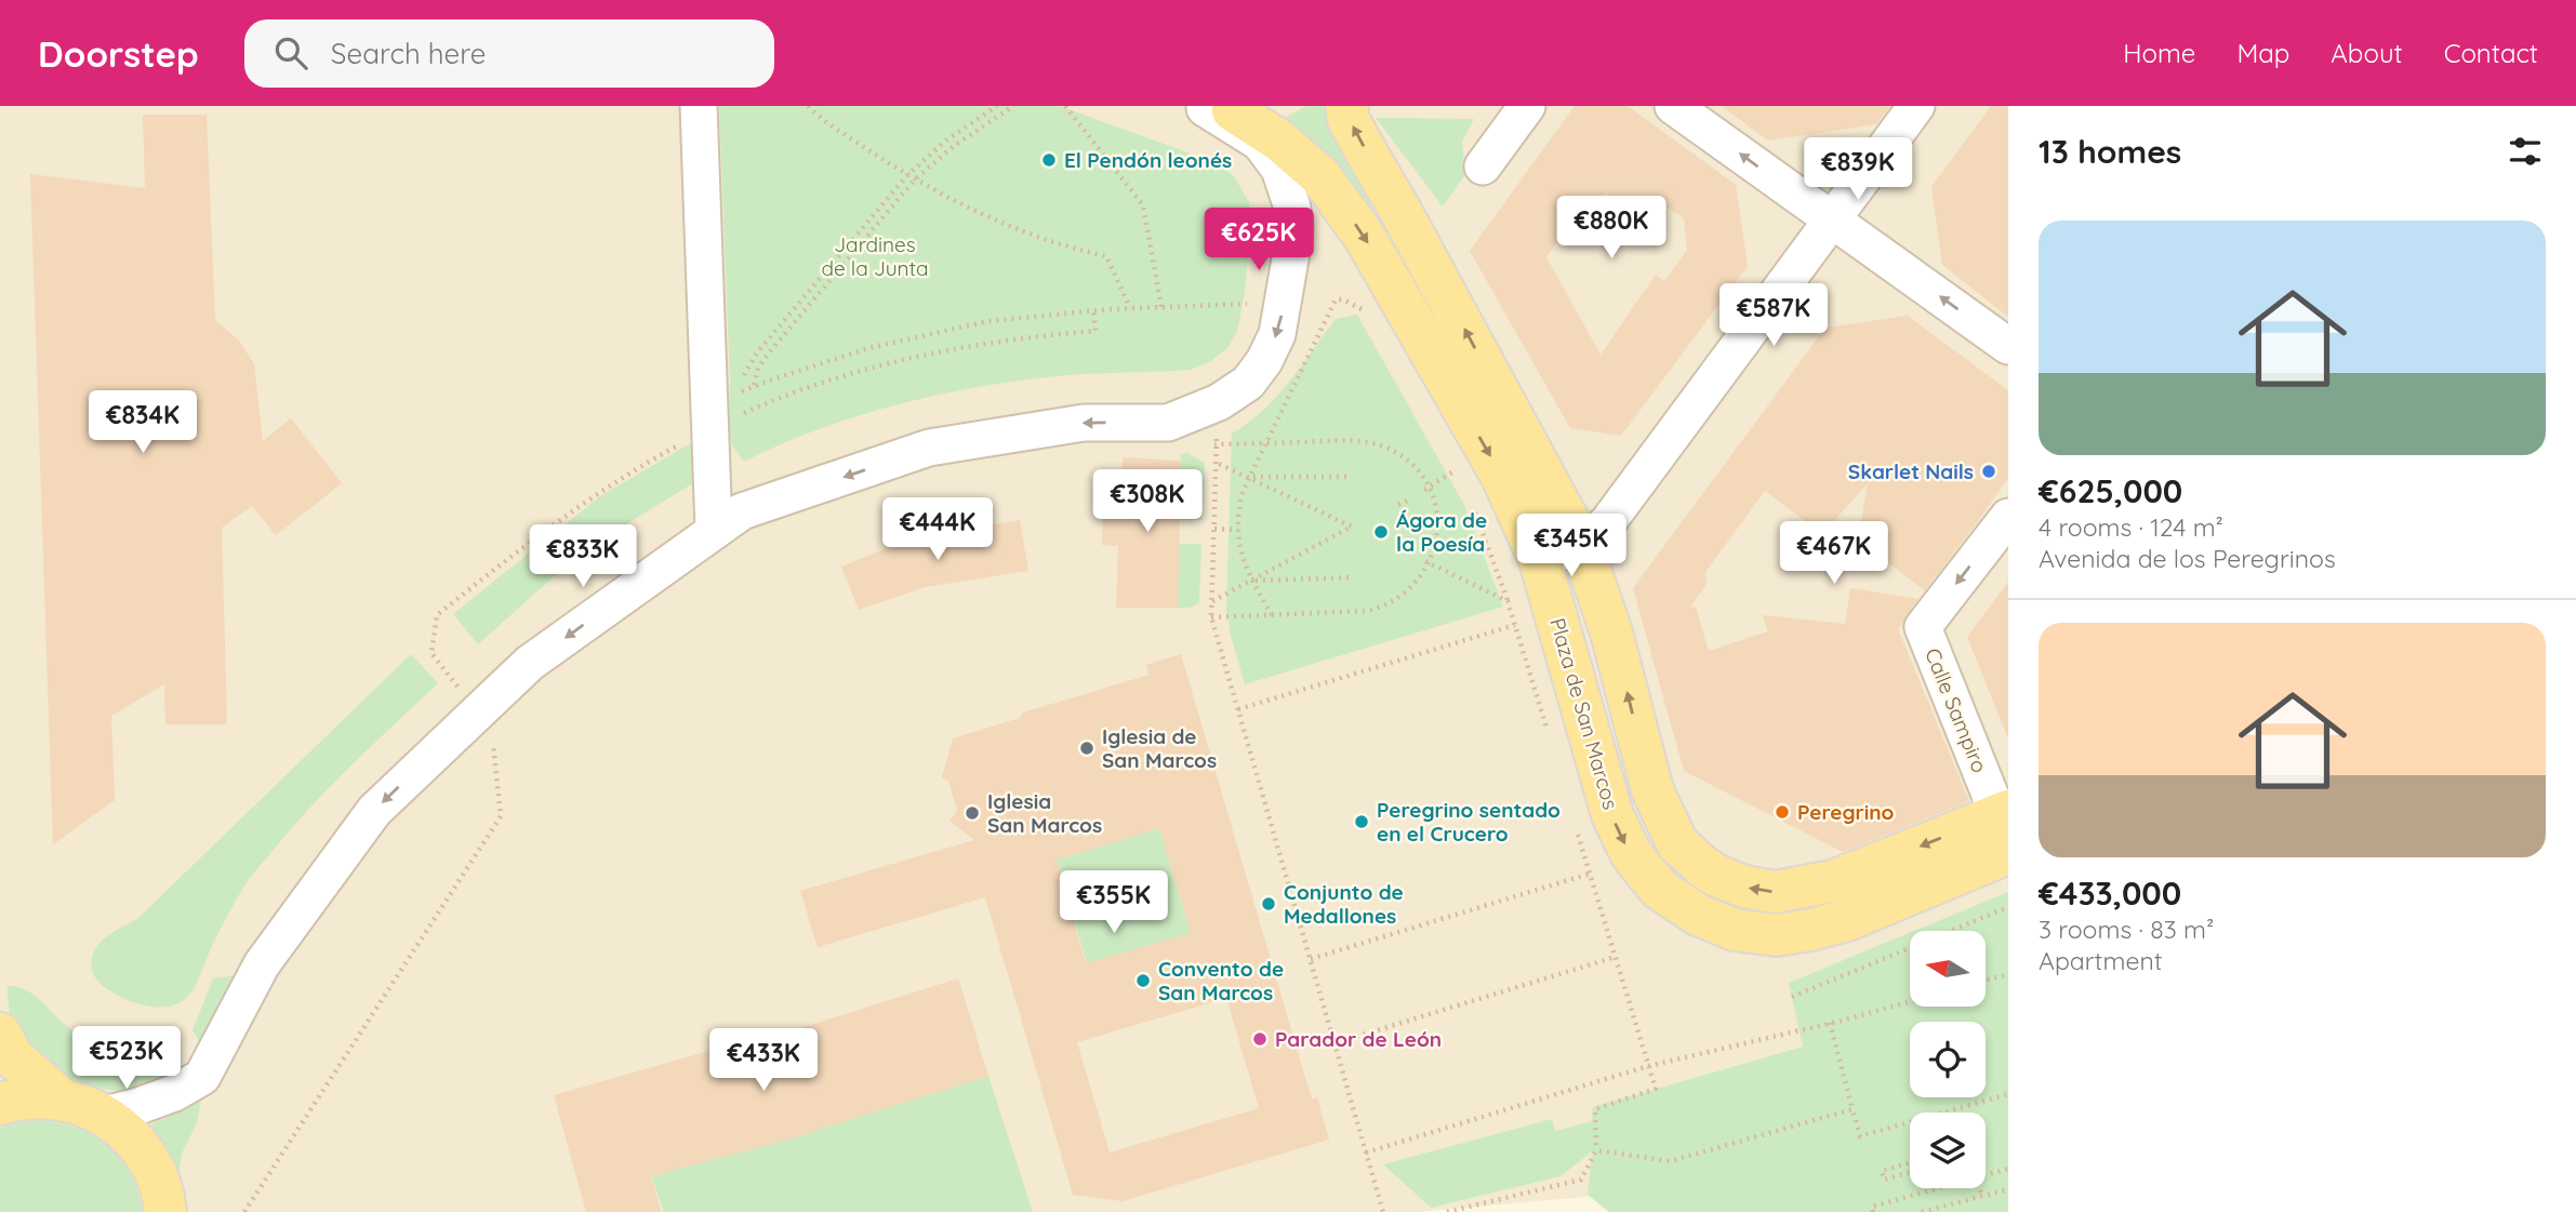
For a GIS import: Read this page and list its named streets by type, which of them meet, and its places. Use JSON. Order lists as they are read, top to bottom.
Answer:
{
  "streets": {
    "main road": ["Plaza de San Marcos"],
    "street": ["Calle Sampiro"]
  },
  "crossings": [
    ["Calle Sampiro", "Plaza de San Marcos"]
  ],
  "one_way": ["Calle Sampiro"],
  "parks": ["Jardines de la Junta"],
  "places": [
    "El Pendón leonés",
    "Skarlet Nails",
    "Ágora de la Poesía",
    "Iglesia de San Marcos",
    "Peregrino",
    "Iglesia San Marcos",
    "Peregrino sentado en el Crucero",
    "Conjunto de Medallones",
    "Convento de San Marcos",
    "Parador de León"
  ],
  "north": "left",
  "page": {
    "header": "Doorstep",
    "search": "Search here",
    "nav": [
      "Home",
      "Map",
      "About",
      "Contact"
    ],
    "heading": "13 homes",
    "price": [
      "€839K",
      "€880K",
      "€625K",
      "€587K",
      "€834K",
      "€308K",
      "€444K",
      "€345K",
      "€467K",
      "€833K",
      "€355K",
      "€523K",
      "€433K"
    ],
    "list": [
      {
        "name": "€625,000",
        "note": "4 rooms · 124 m² · Avenida de los Peregrinos"
      },
      {
        "name": "€433,000",
        "note": "3 rooms · 83 m² · Apartment"
      }
    ]
  }
}
